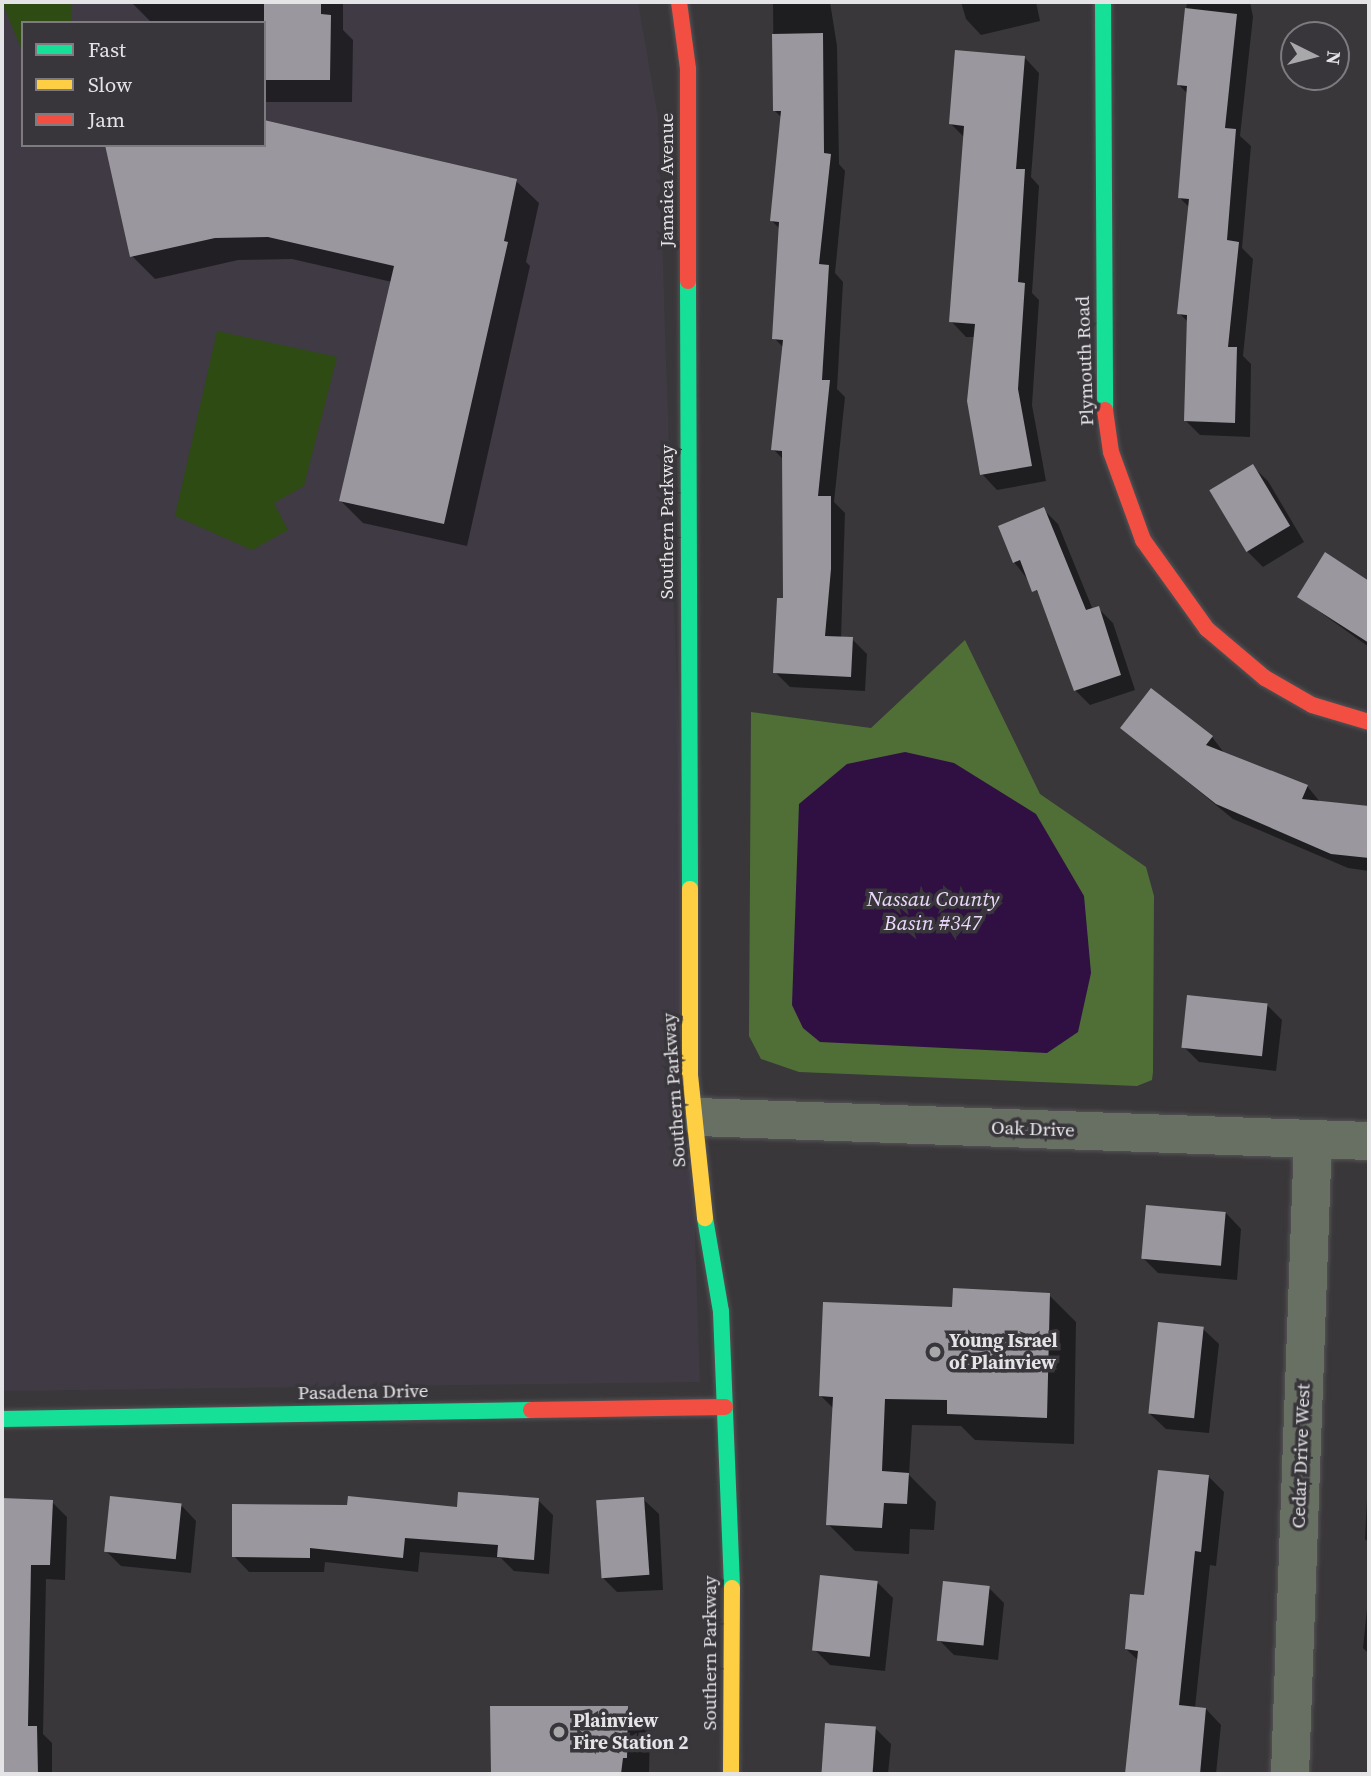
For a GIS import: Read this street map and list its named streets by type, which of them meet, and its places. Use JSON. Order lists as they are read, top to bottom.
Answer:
{
  "streets": {
    "street": [
      "Jamaica Avenue",
      "Plymouth Road",
      "Southern Parkway",
      "Oak Drive",
      "Pasadena Drive",
      "Cedar Drive West"
    ]
  },
  "crossings": [
    ["Jamaica Avenue", "Southern Parkway"],
    ["Southern Parkway", "Oak Drive"],
    ["Southern Parkway", "Pasadena Drive"],
    ["Oak Drive", "Cedar Drive West"]
  ],
  "water": ["Nassau County Basin #347"],
  "places": ["Young Israel of Plainview", "Plainview Fire Station 2"],
  "legend": ["Fast", "Slow", "Jam"],
  "north": "right"
}
